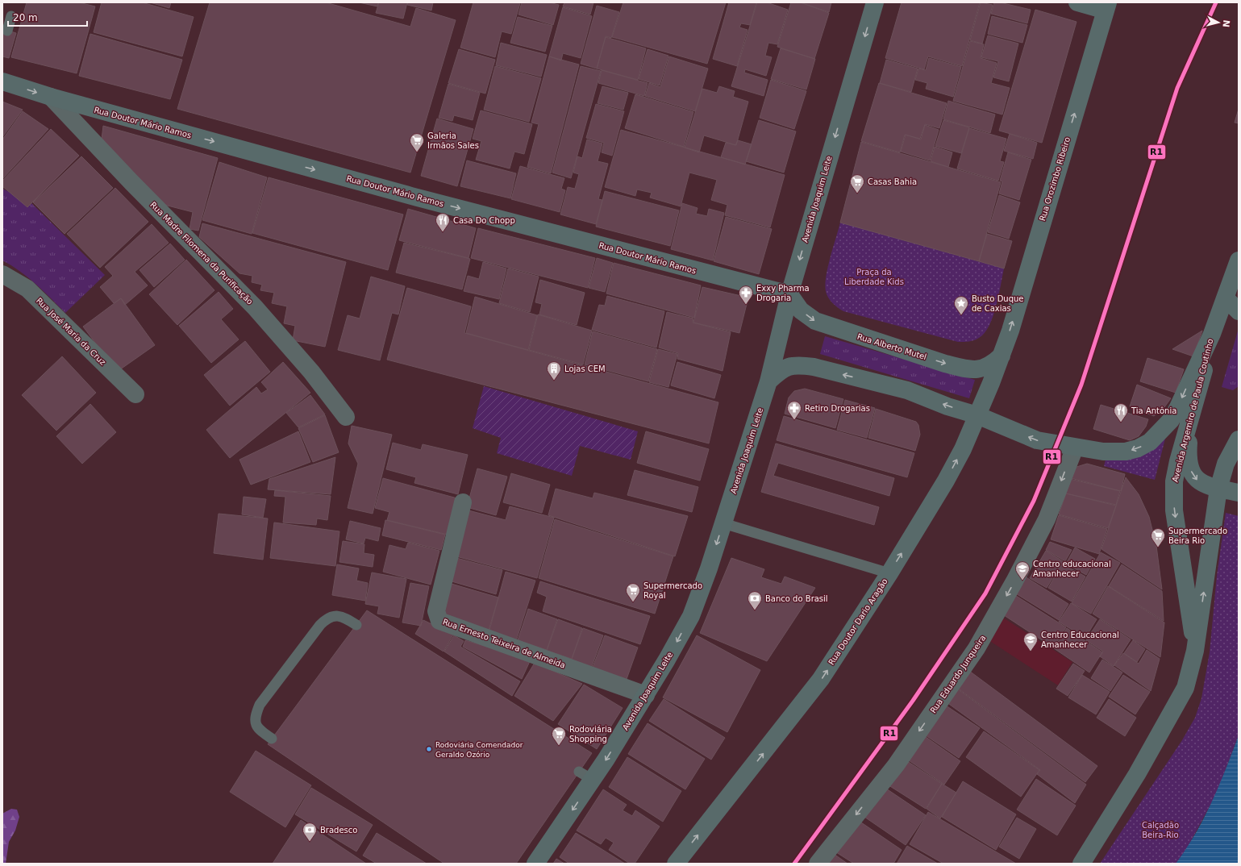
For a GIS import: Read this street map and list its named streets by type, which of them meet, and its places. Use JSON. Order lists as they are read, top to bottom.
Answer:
{
  "streets": {
    "street": [
      "Rua Doutor Mário Ramos",
      "Rua Orozimbo Ribeiro",
      "Avenida Joaquim Leite",
      "Rua Madre Filomena da Purificação",
      "Rua José Maria da Cruz",
      "Rua Alberto Mutel",
      "Avenida Argemiro de Paula Coutinho",
      "Rua Doutor Dario Aragão",
      "Rua Ernesto Teixeira de Almeida",
      "Rua Eduardo Junqueira"
    ]
  },
  "crossings": [
    ["Rua Doutor Mário Ramos", "Avenida Joaquim Leite"],
    ["Rua Doutor Mário Ramos", "Rua Madre Filomena da Purificação"],
    ["Rua Doutor Mário Ramos", "Rua Alberto Mutel"],
    ["Rua Orozimbo Ribeiro", "Rua Alberto Mutel"],
    ["Rua Orozimbo Ribeiro", "Rua Doutor Dario Aragão"],
    ["Avenida Joaquim Leite", "Rua Alberto Mutel"],
    ["Avenida Joaquim Leite", "Rua Ernesto Teixeira de Almeida"],
    ["Rua Alberto Mutel", "Rua Doutor Dario Aragão"]
  ],
  "one_way": [
    "Rua Doutor Mário Ramos",
    "Rua Orozimbo Ribeiro",
    "Avenida Joaquim Leite",
    "Rua Doutor Dario Aragão",
    "Rua Eduardo Junqueira"
  ],
  "parks": ["Praça da Liberdade Kids", "Calçadão Beira-Rio"],
  "places": {
    "supermarket": [
      "Galeria Irmãos Sales",
      "Casas Bahia",
      "Supermercado Beira Rio",
      "Supermercado Royal",
      "Rodoviária Shopping"
    ],
    "restaurant": ["Casa Do Chopp", "Tia Antônia"],
    "pharmacy": ["Exxy Pharma Drogaria", "Retiro Drogarias"],
    "place": ["Busto Duque de Caxias"],
    "building": ["Lojas CEM"],
    "school or university": ["Centro educacional Amanhecer", "Centro Educacional Amanhecer"],
    "bank": ["Banco do Brasil", "Bradesco"],
    "other": ["Rodoviária Comendador Geraldo Ozório"]
  },
  "lines": ["transit line R1"],
  "scale_bar": "20 m",
  "north": "right"
}
